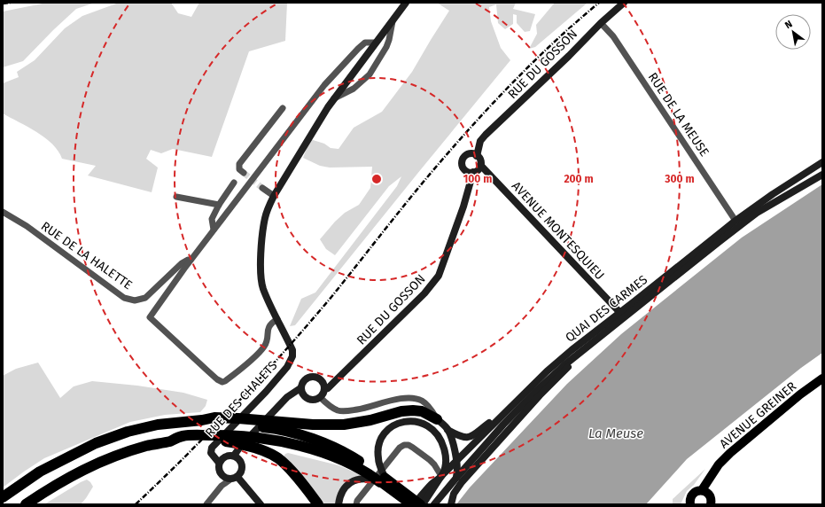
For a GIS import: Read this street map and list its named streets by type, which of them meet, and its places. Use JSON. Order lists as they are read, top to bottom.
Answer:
{
  "streets": {
    "main road": [
      "RUE DU GOSSON",
      "AVENUE MONTESQUIEU",
      "QUAI DES CARMES",
      "RUE DES CHALETS",
      "AVENUE GREINER"
    ],
    "street": ["RUE DE LA MEUSE", "RUE DE LA HALETTE"]
  },
  "crossings": [
    ["RUE DU GOSSON", "RUE DE LA MEUSE"],
    ["RUE DU GOSSON", "AVENUE MONTESQUIEU"],
    ["RUE DE LA MEUSE", "QUAI DES CARMES"],
    ["AVENUE MONTESQUIEU", "QUAI DES CARMES"]
  ],
  "water": ["La Meuse"],
  "north": "top left",
  "rings": ["100 m", "200 m", "300 m"]
}
